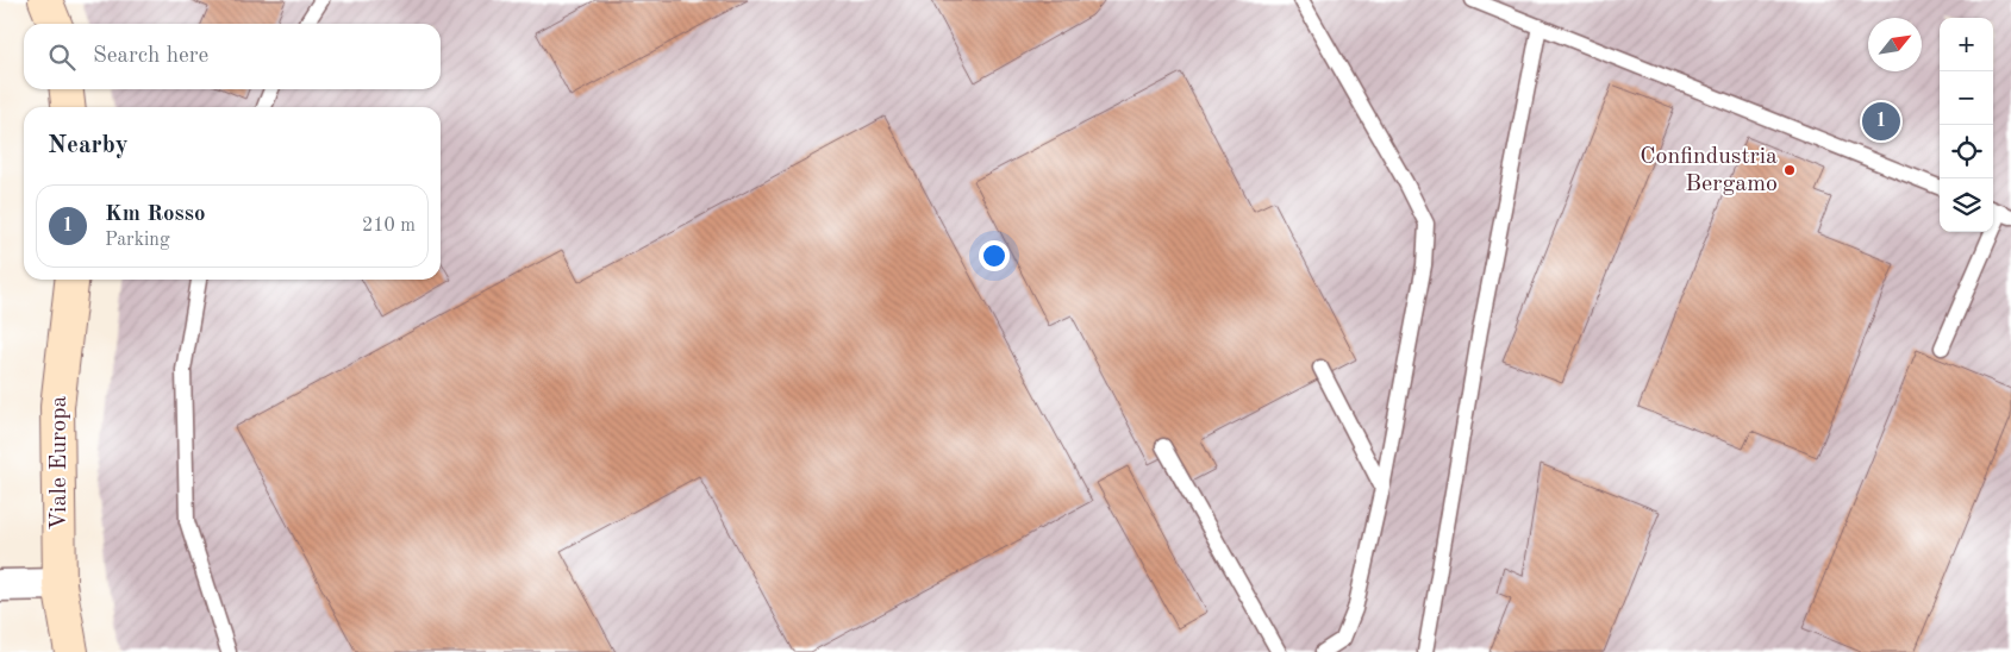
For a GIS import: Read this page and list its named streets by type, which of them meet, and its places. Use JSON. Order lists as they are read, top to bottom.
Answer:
{
  "streets": {
    "street": ["Viale Europa"]
  },
  "places": ["Confindustria Bergamo"],
  "north": "top right",
  "page": {
    "map_buttons": ["+", "−"],
    "search": "Search here",
    "pins": "1",
    "heading": "Nearby",
    "list": [
      {
        "mark": "1",
        "name": "Km Rosso",
        "note": "Parking",
        "value": "210 m"
      }
    ]
  }
}
